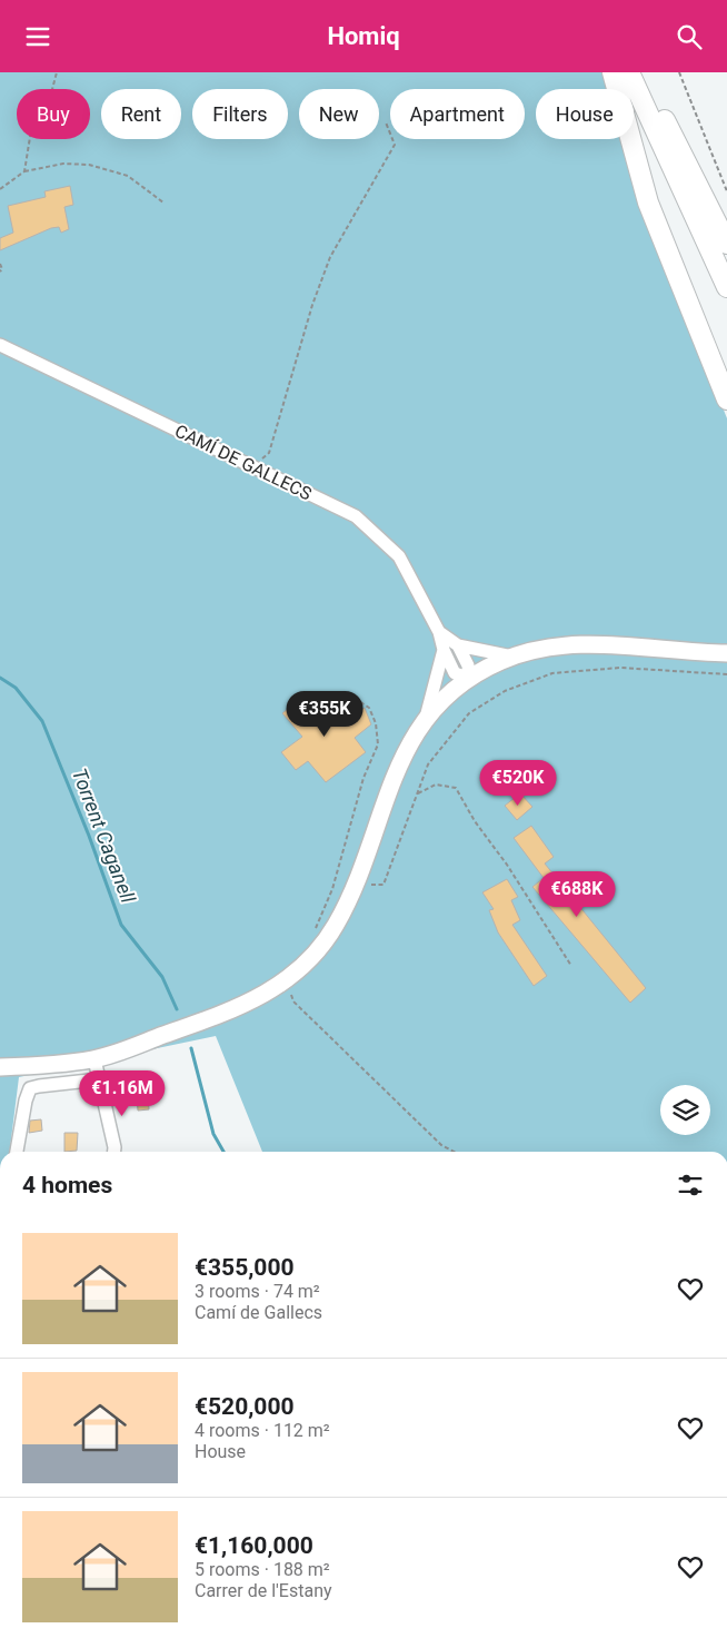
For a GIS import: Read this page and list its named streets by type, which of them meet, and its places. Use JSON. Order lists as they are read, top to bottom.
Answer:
{
  "streets": {
    "street": ["CAMÍ DE GALLECS"]
  },
  "water": ["Torrent Caganell"],
  "page": {
    "header": "Homiq",
    "chip": [
      "Buy",
      "Rent",
      "Filters",
      "New",
      "Apartment",
      "House"
    ],
    "price": [
      "€355K",
      "€520K",
      "€688K",
      "€1.16M"
    ],
    "heading": "4 homes",
    "list": [
      {
        "name": "€355,000",
        "note": "3 rooms · 74 m² · Camí de Gallecs"
      },
      {
        "name": "€520,000",
        "note": "4 rooms · 112 m² · House"
      },
      {
        "name": "€1,160,000",
        "note": "5 rooms · 188 m² · Carrer de l'Estany"
      }
    ]
  }
}
